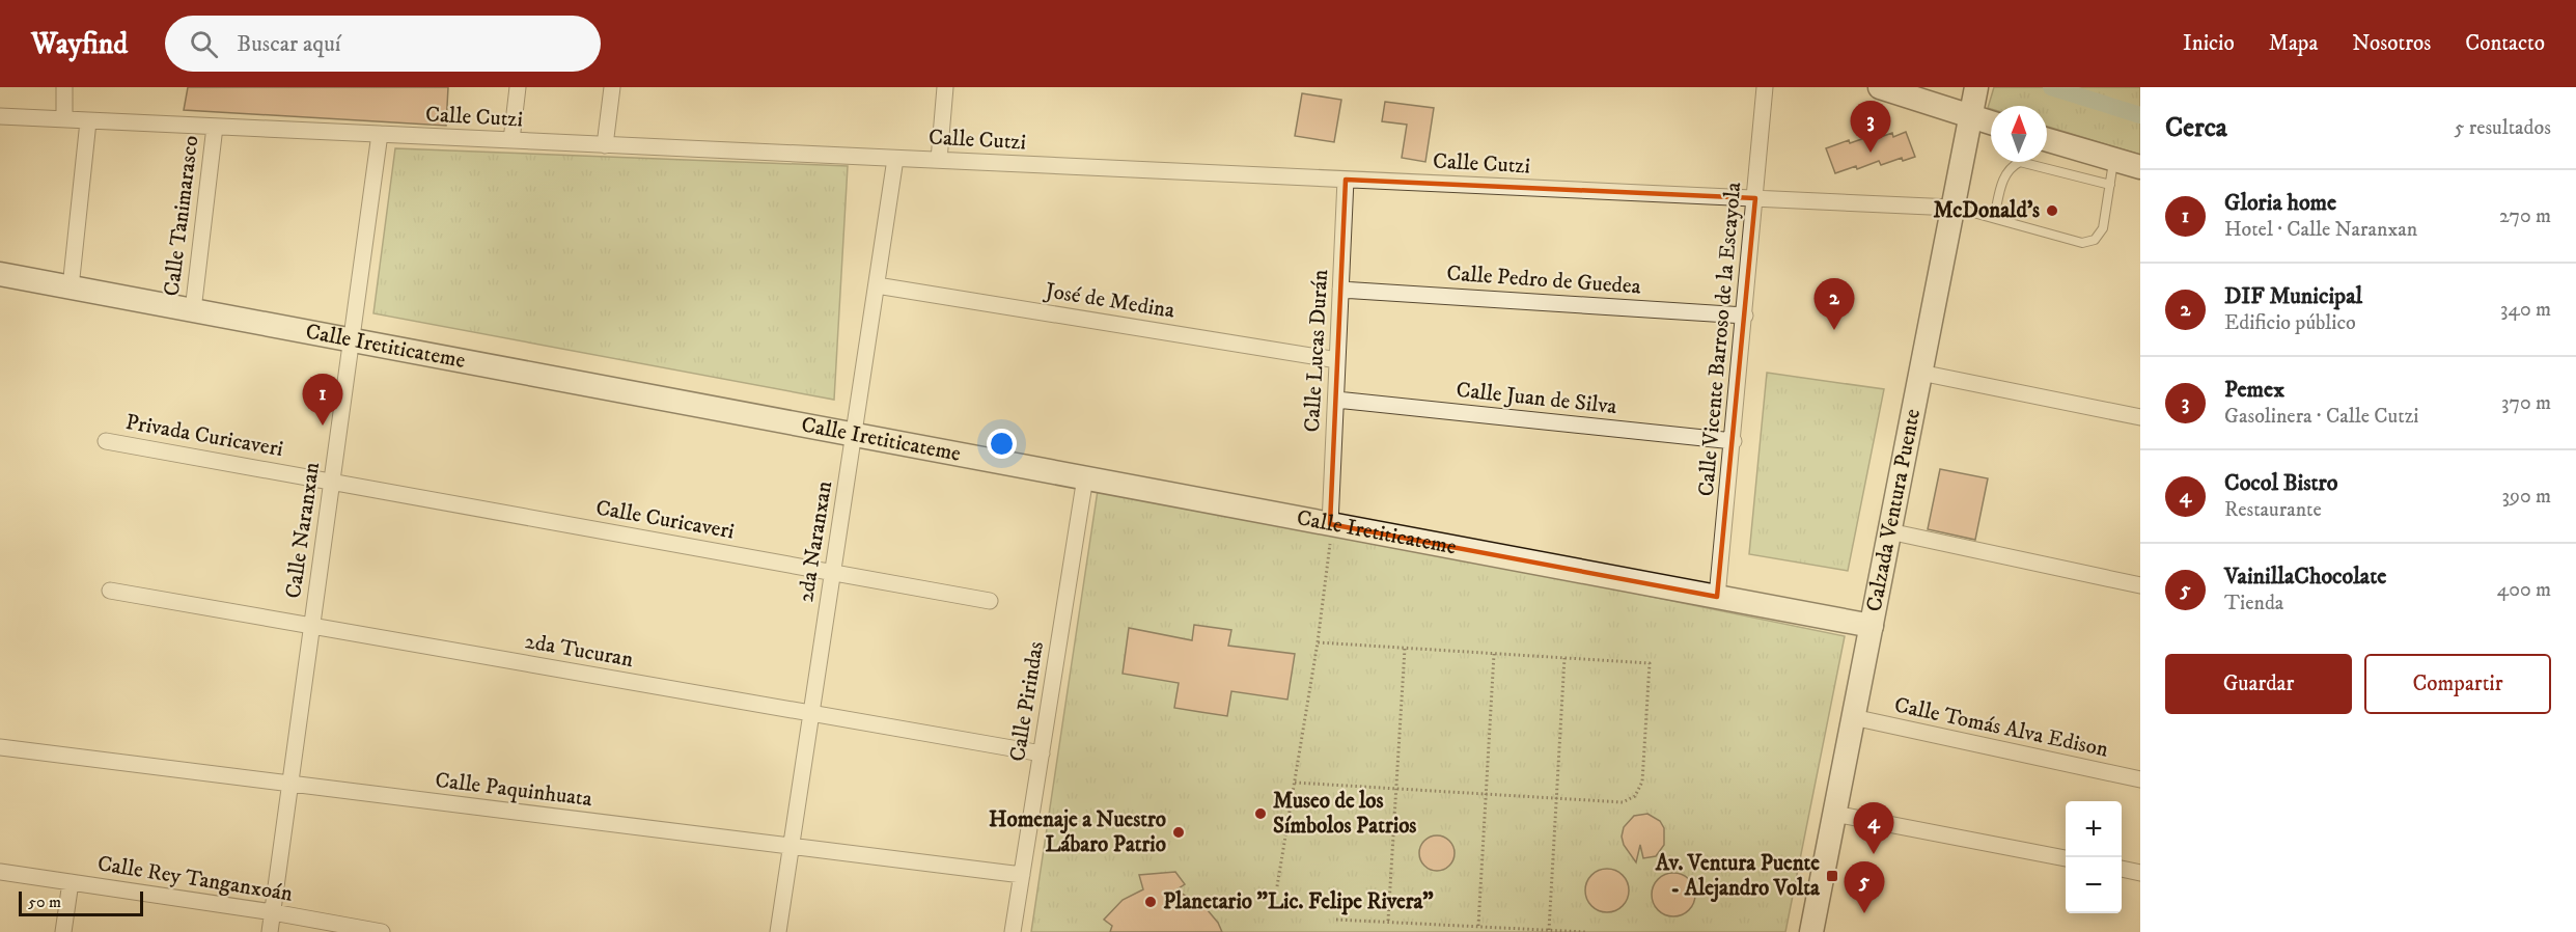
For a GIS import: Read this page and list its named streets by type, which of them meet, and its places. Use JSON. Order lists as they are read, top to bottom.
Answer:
{
  "streets": {
    "street": [
      "Calle Cutzi",
      "Calle Tanimarasco",
      "Calle Pedro de Guedea",
      "José de Medina",
      "Calle Vicente Barroso de la Escayola",
      "Calle Iretiticateme",
      "Calle Lucas Durán",
      "Calle Juan de Silva",
      "Privada Curicaveri",
      "Calzada Ventura Puente",
      "Calle Curicaveri",
      "Calle Naranxan",
      "2da Naranxan",
      "2da Tucuran",
      "Calle Pirindas",
      "Calle Tomás Alva Edison",
      "Calle Paquinhuata",
      "Calle Rey Tanganxoán"
    ]
  },
  "crossings": [
    ["Calle Cutzi", "Calle Tanimarasco"],
    ["Calle Cutzi", "Calle Vicente Barroso de la Escayola"],
    ["Calle Cutzi", "Calle Lucas Durán"],
    ["Calle Cutzi", "Calzada Ventura Puente"],
    ["Calle Cutzi", "Calle Naranxan"],
    ["Calle Cutzi", "2da Naranxan"],
    ["Calle Tanimarasco", "Calle Iretiticateme"],
    ["Calle Pedro de Guedea", "Calle Vicente Barroso de la Escayola"],
    ["Calle Pedro de Guedea", "Calle Lucas Durán"],
    ["José de Medina", "Calle Lucas Durán"],
    ["José de Medina", "2da Naranxan"],
    ["Calle Vicente Barroso de la Escayola", "Calle Iretiticateme"],
    ["Calle Vicente Barroso de la Escayola", "Calle Juan de Silva"],
    ["Calle Iretiticateme", "Calle Lucas Durán"],
    ["Calle Iretiticateme", "Calzada Ventura Puente"],
    ["Calle Iretiticateme", "Calle Naranxan"],
    ["Calle Iretiticateme", "2da Naranxan"],
    ["Calle Iretiticateme", "Calle Pirindas"],
    ["Calle Lucas Durán", "Calle Juan de Silva"],
    ["Privada Curicaveri", "Calle Curicaveri"],
    ["Privada Curicaveri", "Calle Naranxan"],
    ["Calzada Ventura Puente", "Calle Tomás Alva Edison"],
    ["Calle Curicaveri", "Calle Naranxan"],
    ["Calle Curicaveri", "2da Naranxan"],
    ["Calle Naranxan", "2da Tucuran"],
    ["Calle Naranxan", "Calle Paquinhuata"],
    ["Calle Naranxan", "Calle Rey Tanganxoán"],
    ["2da Naranxan", "2da Tucuran"],
    ["2da Naranxan", "Calle Paquinhuata"],
    ["2da Tucuran", "Calle Pirindas"],
    ["Calle Pirindas", "Calle Paquinhuata"]
  ],
  "places": {
    "other": [
      "McDonald's",
      "Museo de los Símbolos Patrios",
      "Homenaje a Nuestro Lábaro Patrio",
      "Planetario \"Lic. Felipe Rivera\""
    ],
    "transit": ["Av. Ventura Puente - Alejandro Volta"]
  },
  "scale_bar": "50 m",
  "north": "top",
  "page": {
    "header": "Wayfind",
    "search": "Buscar aquí",
    "nav": [
      "Inicio",
      "Mapa",
      "Nosotros",
      "Contacto"
    ],
    "heading": ["Cerca", "5 resultados"],
    "pins": [
      "3",
      "2",
      "1",
      "4",
      "5"
    ],
    "list": [
      {
        "mark": "1",
        "name": "Gloria home",
        "note": "Hotel · Calle Naranxan",
        "value": "270 m"
      },
      {
        "mark": "2",
        "name": "DIF Municipal",
        "note": "Edificio público",
        "value": "340 m"
      },
      {
        "mark": "3",
        "name": "Pemex",
        "note": "Gasolinera · Calle Cutzi",
        "value": "370 m"
      },
      {
        "mark": "4",
        "name": "Cocol Bistro",
        "note": "Restaurante",
        "value": "390 m"
      },
      {
        "mark": "5",
        "name": "VainillaChocolate",
        "note": "Tienda",
        "value": "400 m"
      }
    ],
    "buttons": ["Guardar", "Compartir"],
    "map_buttons": ["+", "−"],
    "scale": "50 m"
  }
}
